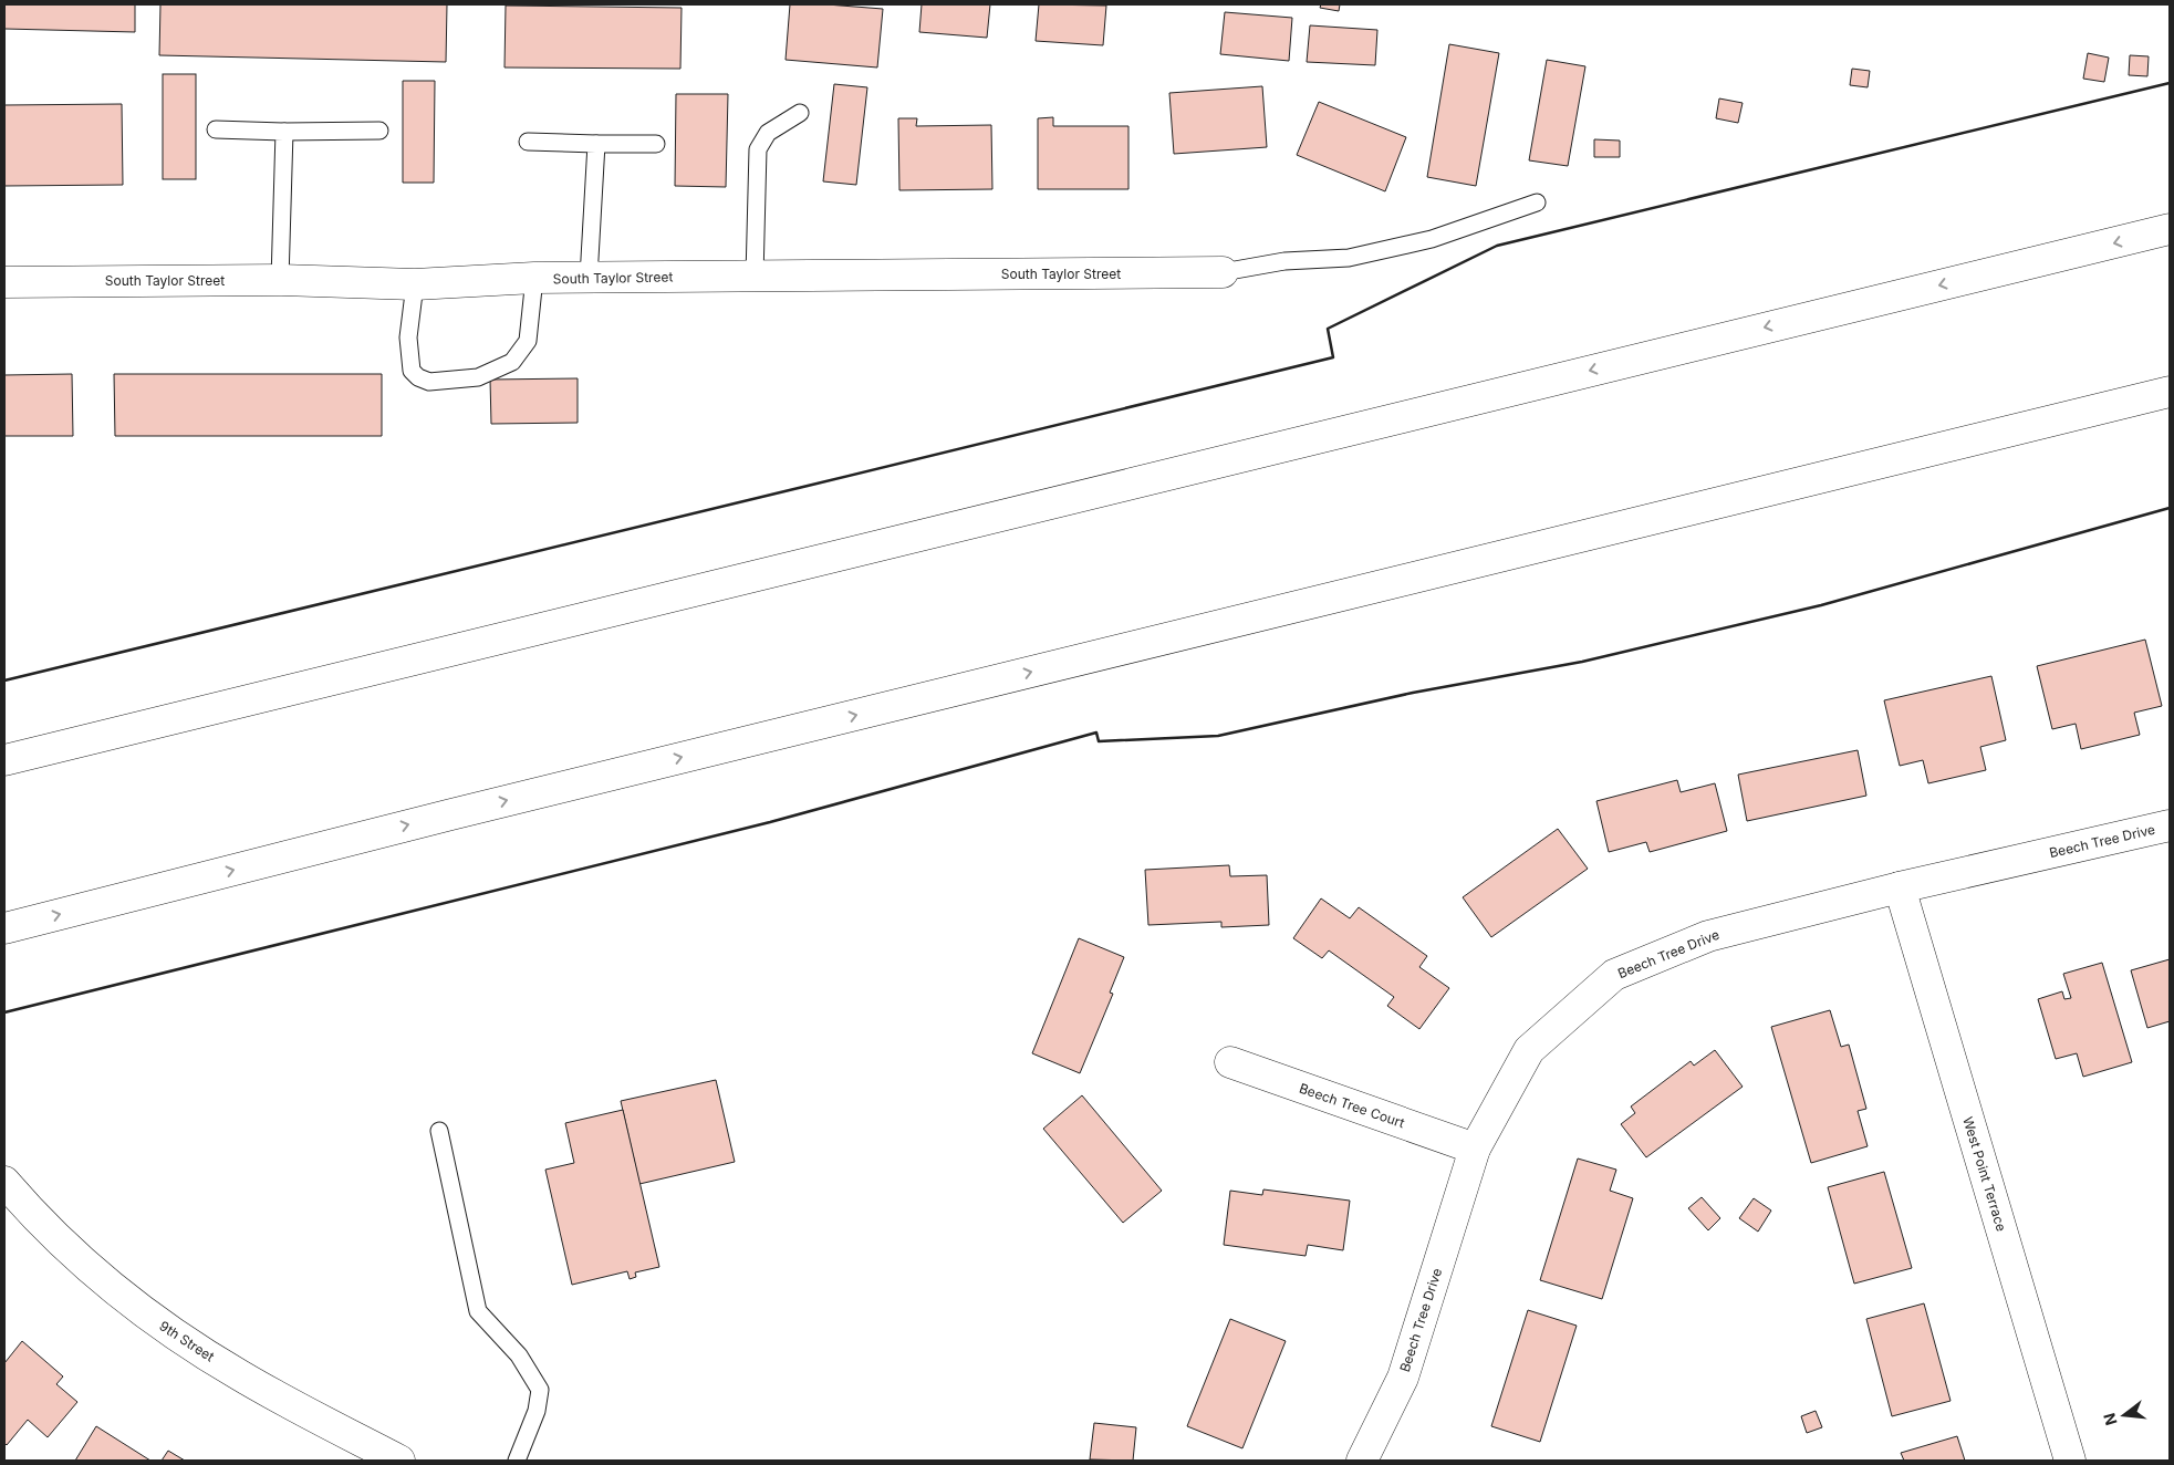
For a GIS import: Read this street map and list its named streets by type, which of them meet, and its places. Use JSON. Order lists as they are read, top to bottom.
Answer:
{
  "streets": {
    "main road": [
      "South Taylor Street",
      "Beech Tree Drive",
      "Beech Tree Court",
      "West Point Terrace",
      "9th Street"
    ]
  },
  "crossings": [
    ["Beech Tree Drive", "Beech Tree Court"],
    ["Beech Tree Drive", "West Point Terrace"]
  ],
  "north": "left"
}
